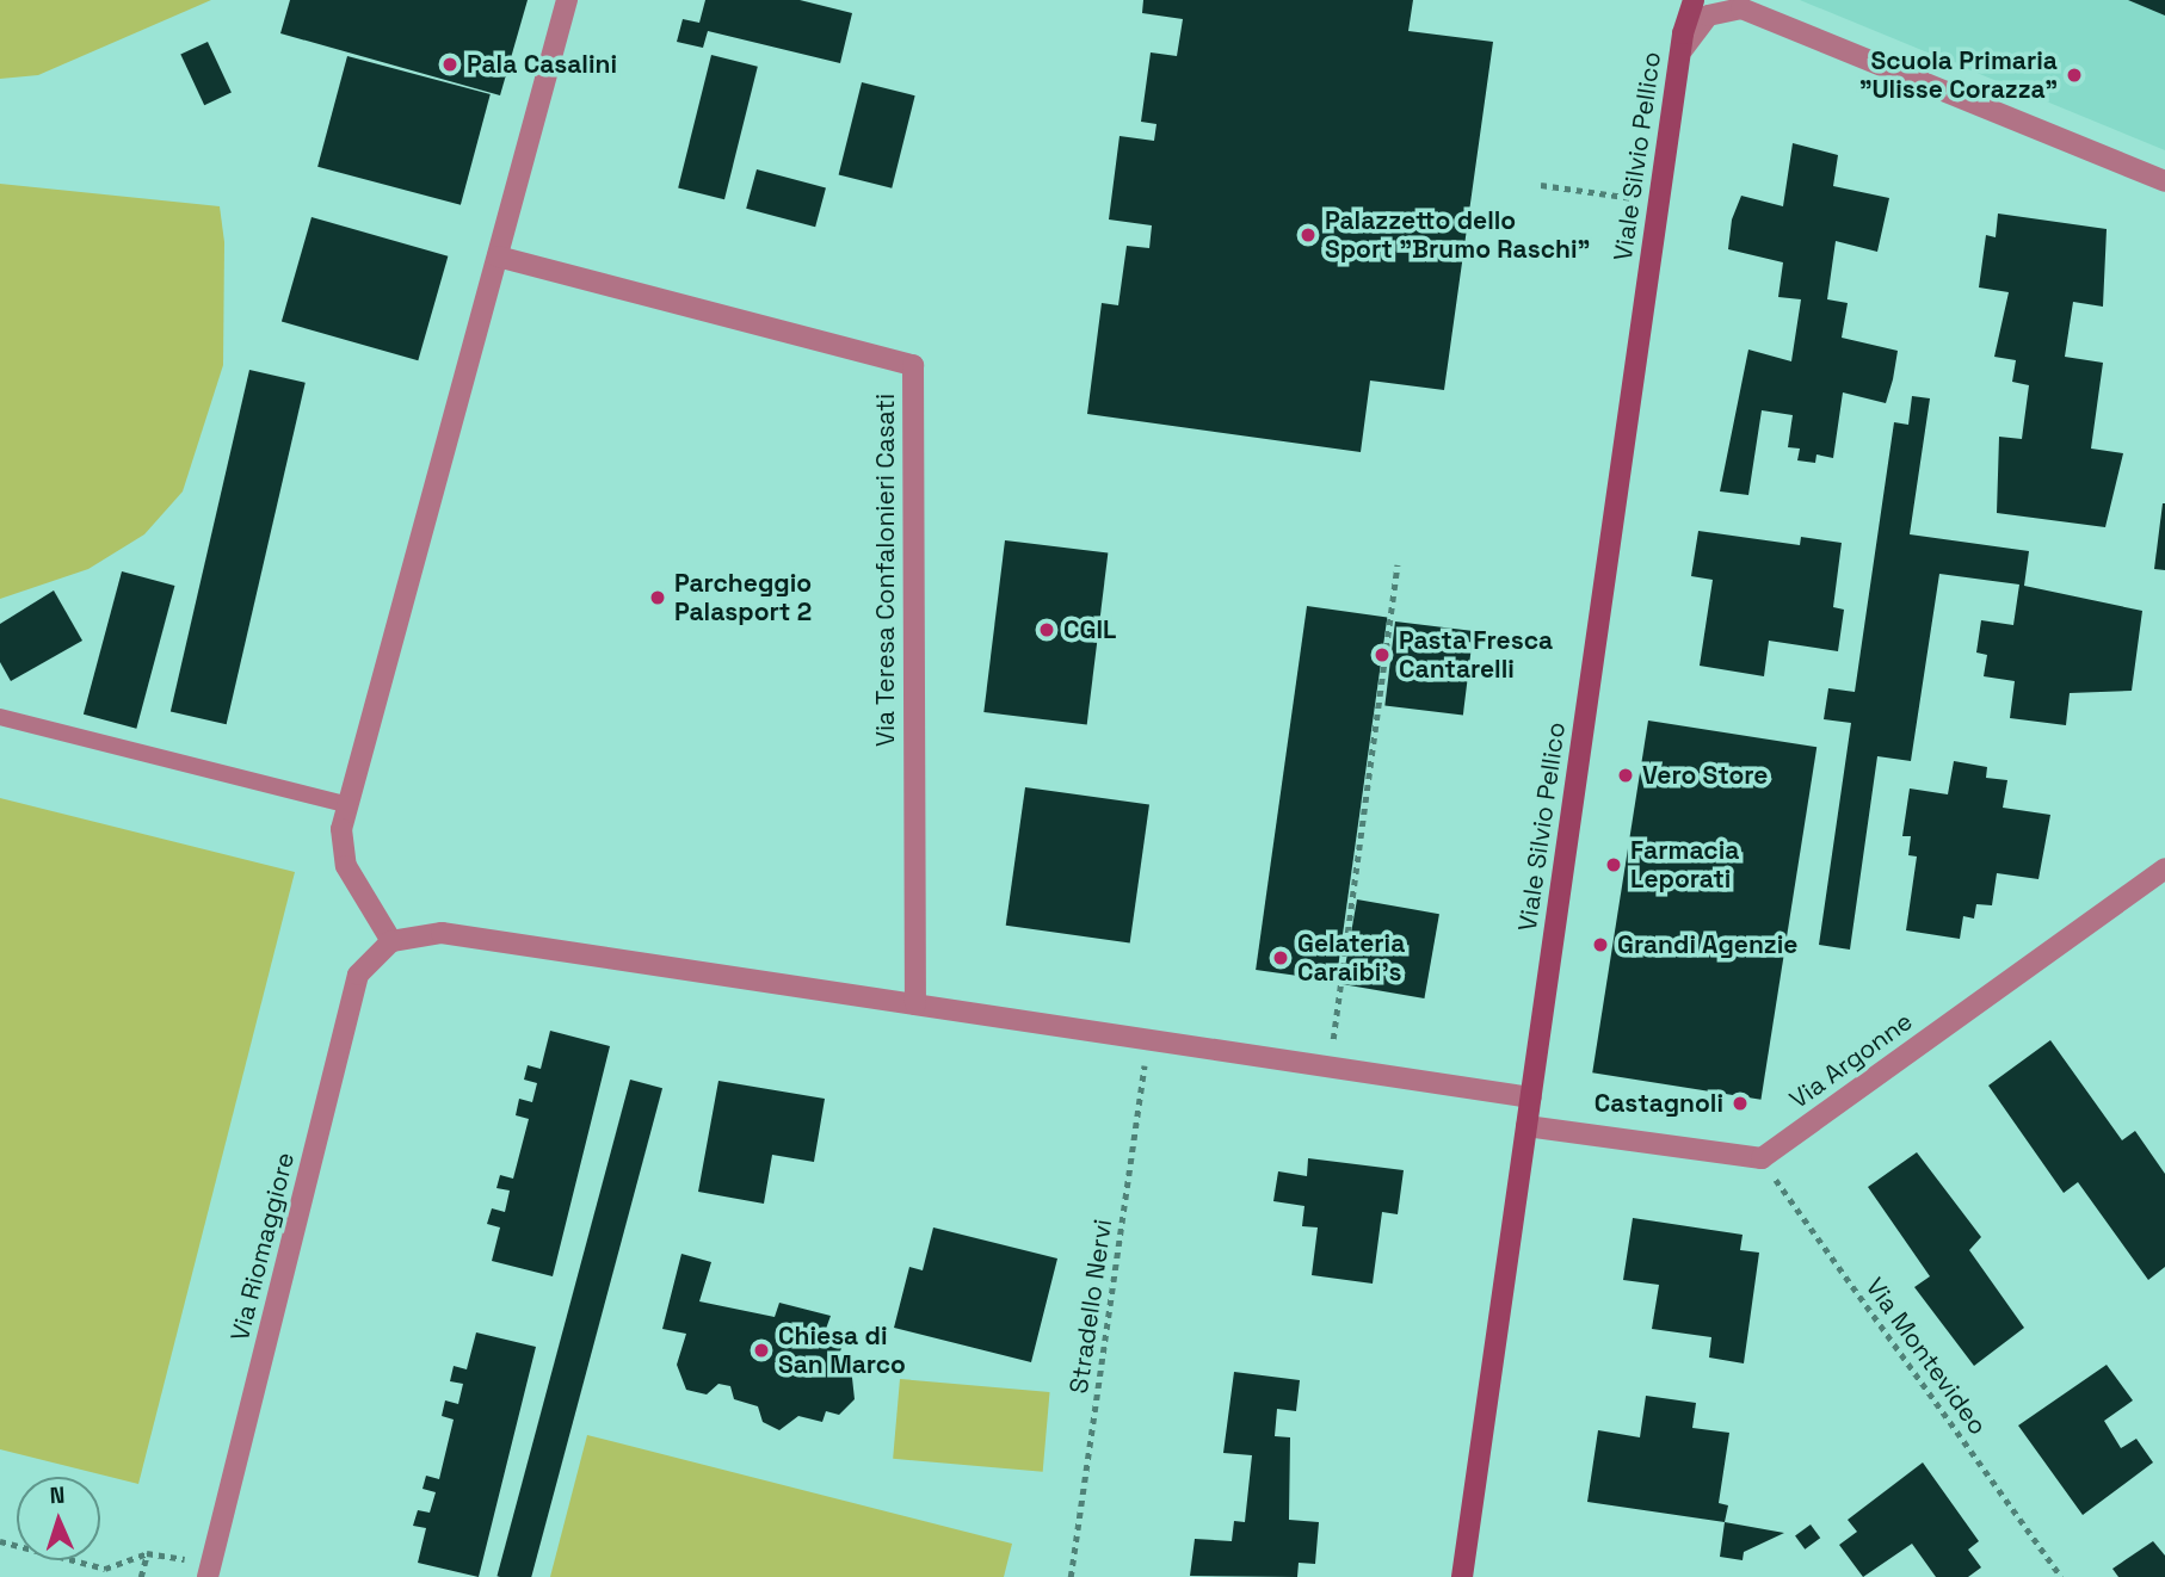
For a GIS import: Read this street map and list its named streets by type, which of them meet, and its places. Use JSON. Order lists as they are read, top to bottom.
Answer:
{
  "streets": {
    "main road": ["Viale Silvio Pellico"],
    "street": ["Via Teresa Confalonieri Casati", "Via Argonne", "Via Riomaggiore"],
    "path": ["Stradello Nervi", "Via Montevideo"]
  },
  "crossings": [
    ["Via Argonne", "Via Montevideo"]
  ],
  "places": [
    "Pala Casalini",
    "Scuola Primaria \"Ulisse Corazza\"",
    "Palazzetto dello Sport \"Brumo Raschi\"",
    "Parcheggio Palasport 2",
    "CGIL",
    "Pasta Fresca Cantarelli",
    "Vero Store",
    "Farmacia Leporati",
    "Grandi Agenzie",
    "Gelateria Caraibi's",
    "Castagnoli",
    "Chiesa di San Marco"
  ],
  "north": "top"
}
